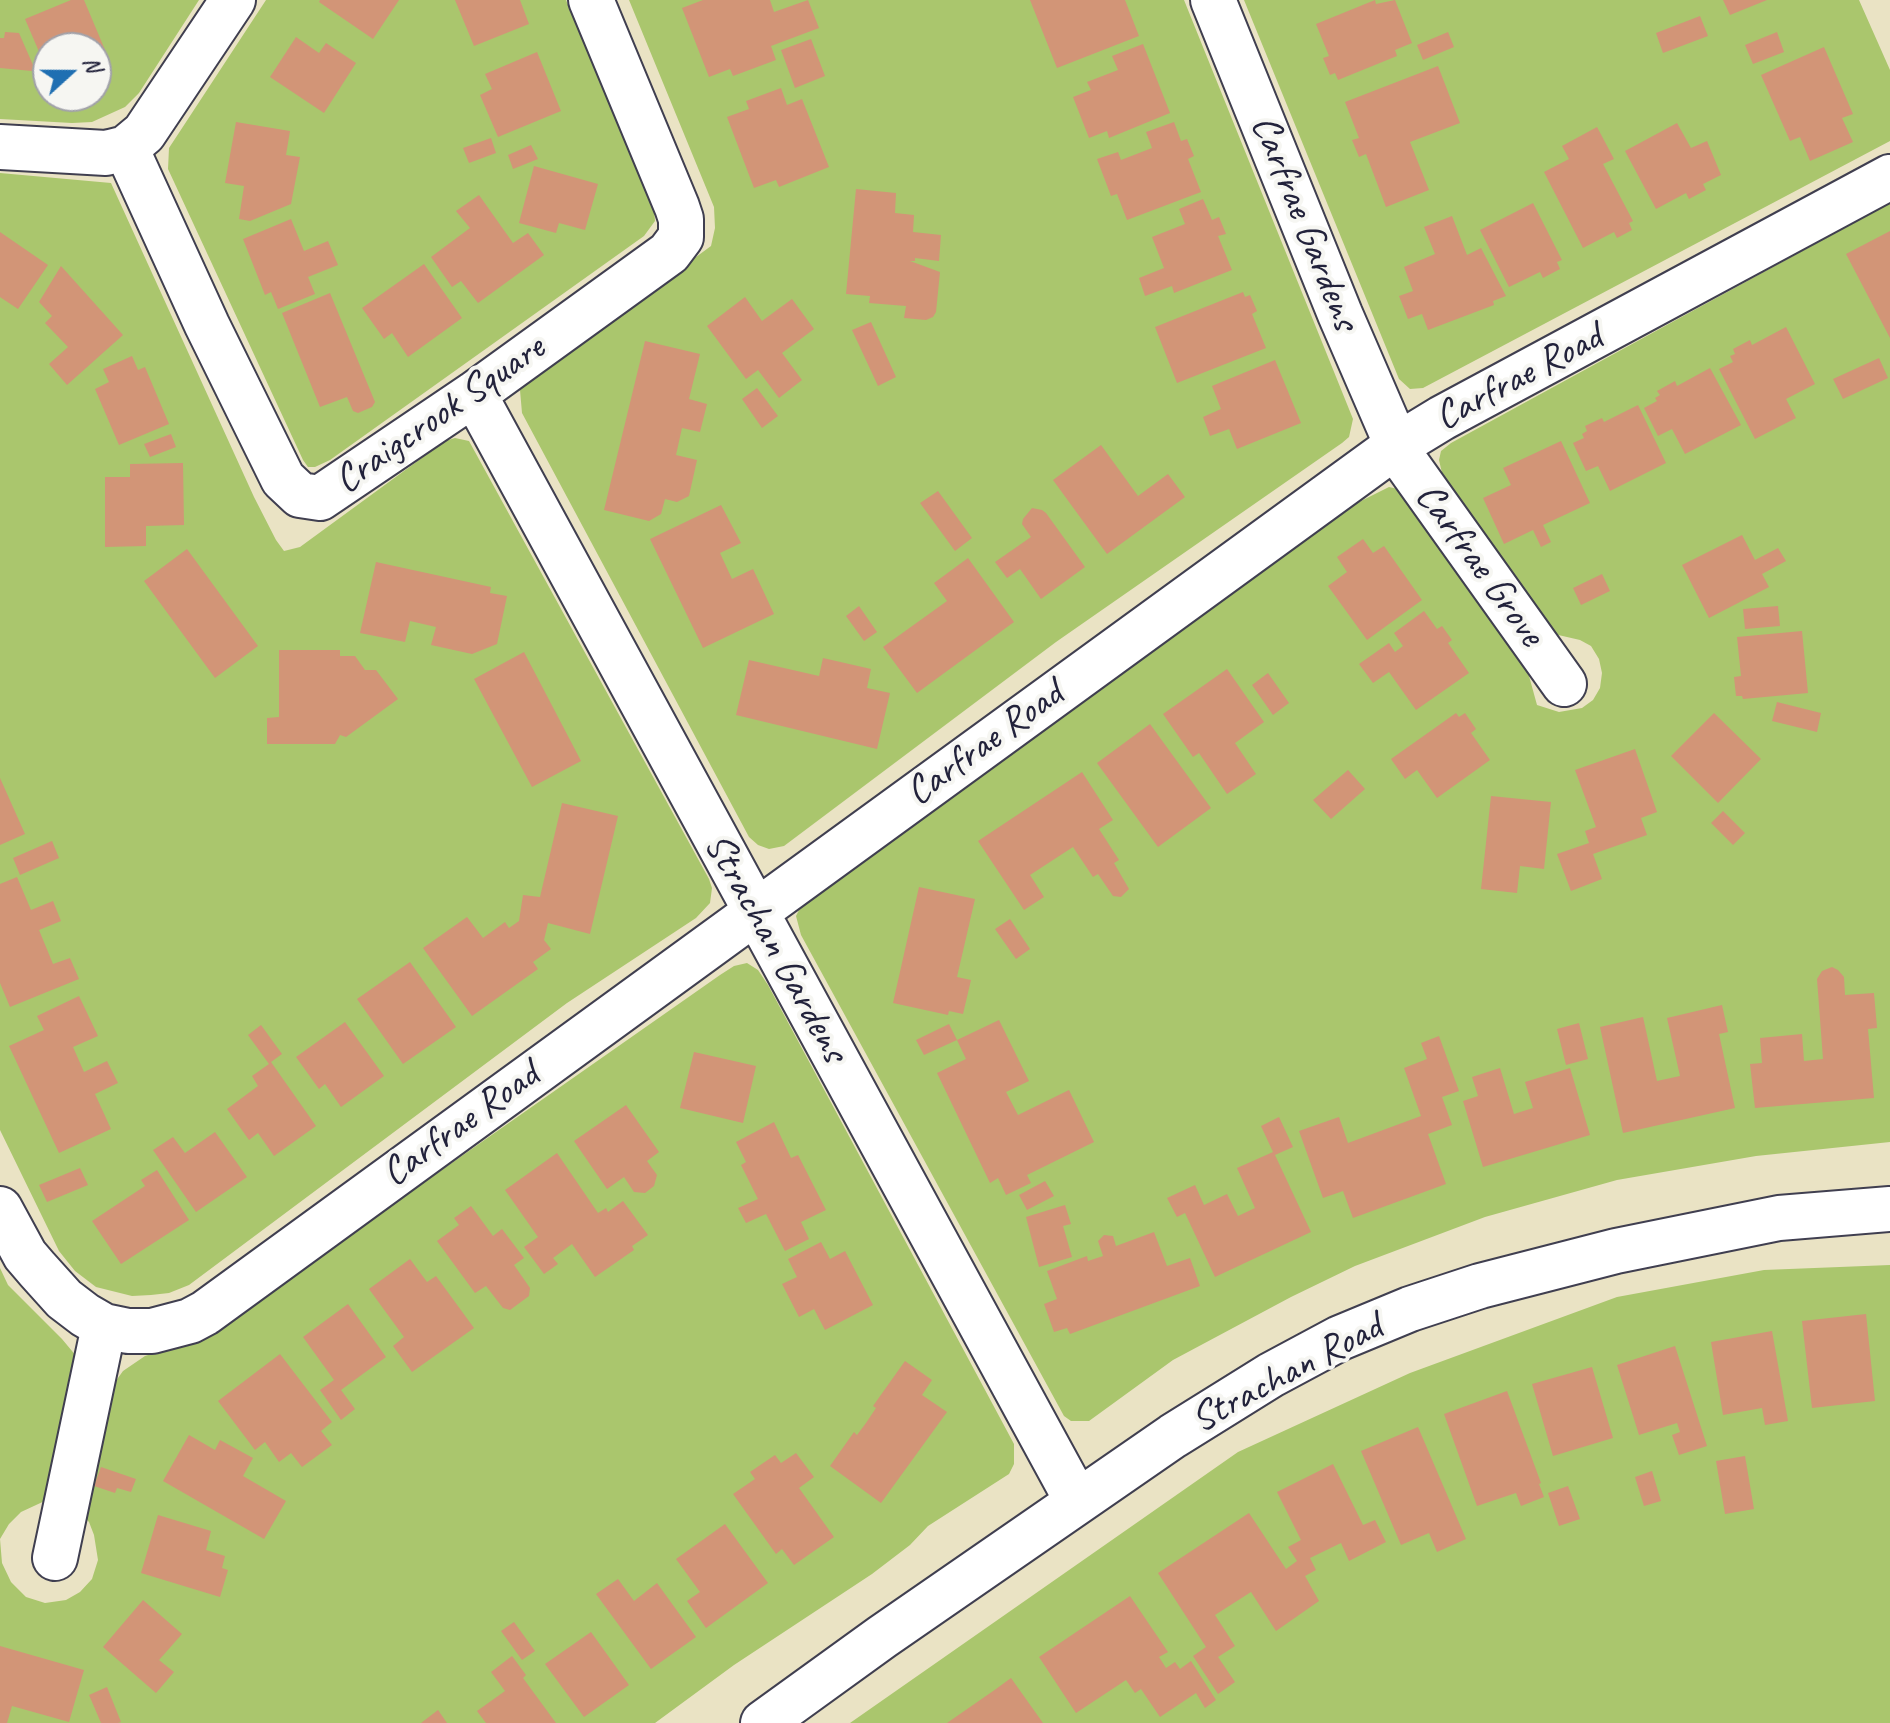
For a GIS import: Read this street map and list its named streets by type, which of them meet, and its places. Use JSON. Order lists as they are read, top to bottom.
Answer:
{
  "streets": {
    "street": [
      "Carfrae Gardens",
      "Carfrae Road",
      "Craigcrook Square",
      "Carfrae Grove",
      "Strachan Gardens",
      "Strachan Road"
    ]
  },
  "crossings": [
    ["Carfrae Gardens", "Carfrae Road"],
    ["Carfrae Gardens", "Carfrae Grove"],
    ["Carfrae Road", "Carfrae Grove"],
    ["Carfrae Road", "Strachan Gardens"],
    ["Craigcrook Square", "Strachan Gardens"],
    ["Strachan Gardens", "Strachan Road"]
  ],
  "north": "right"
}
